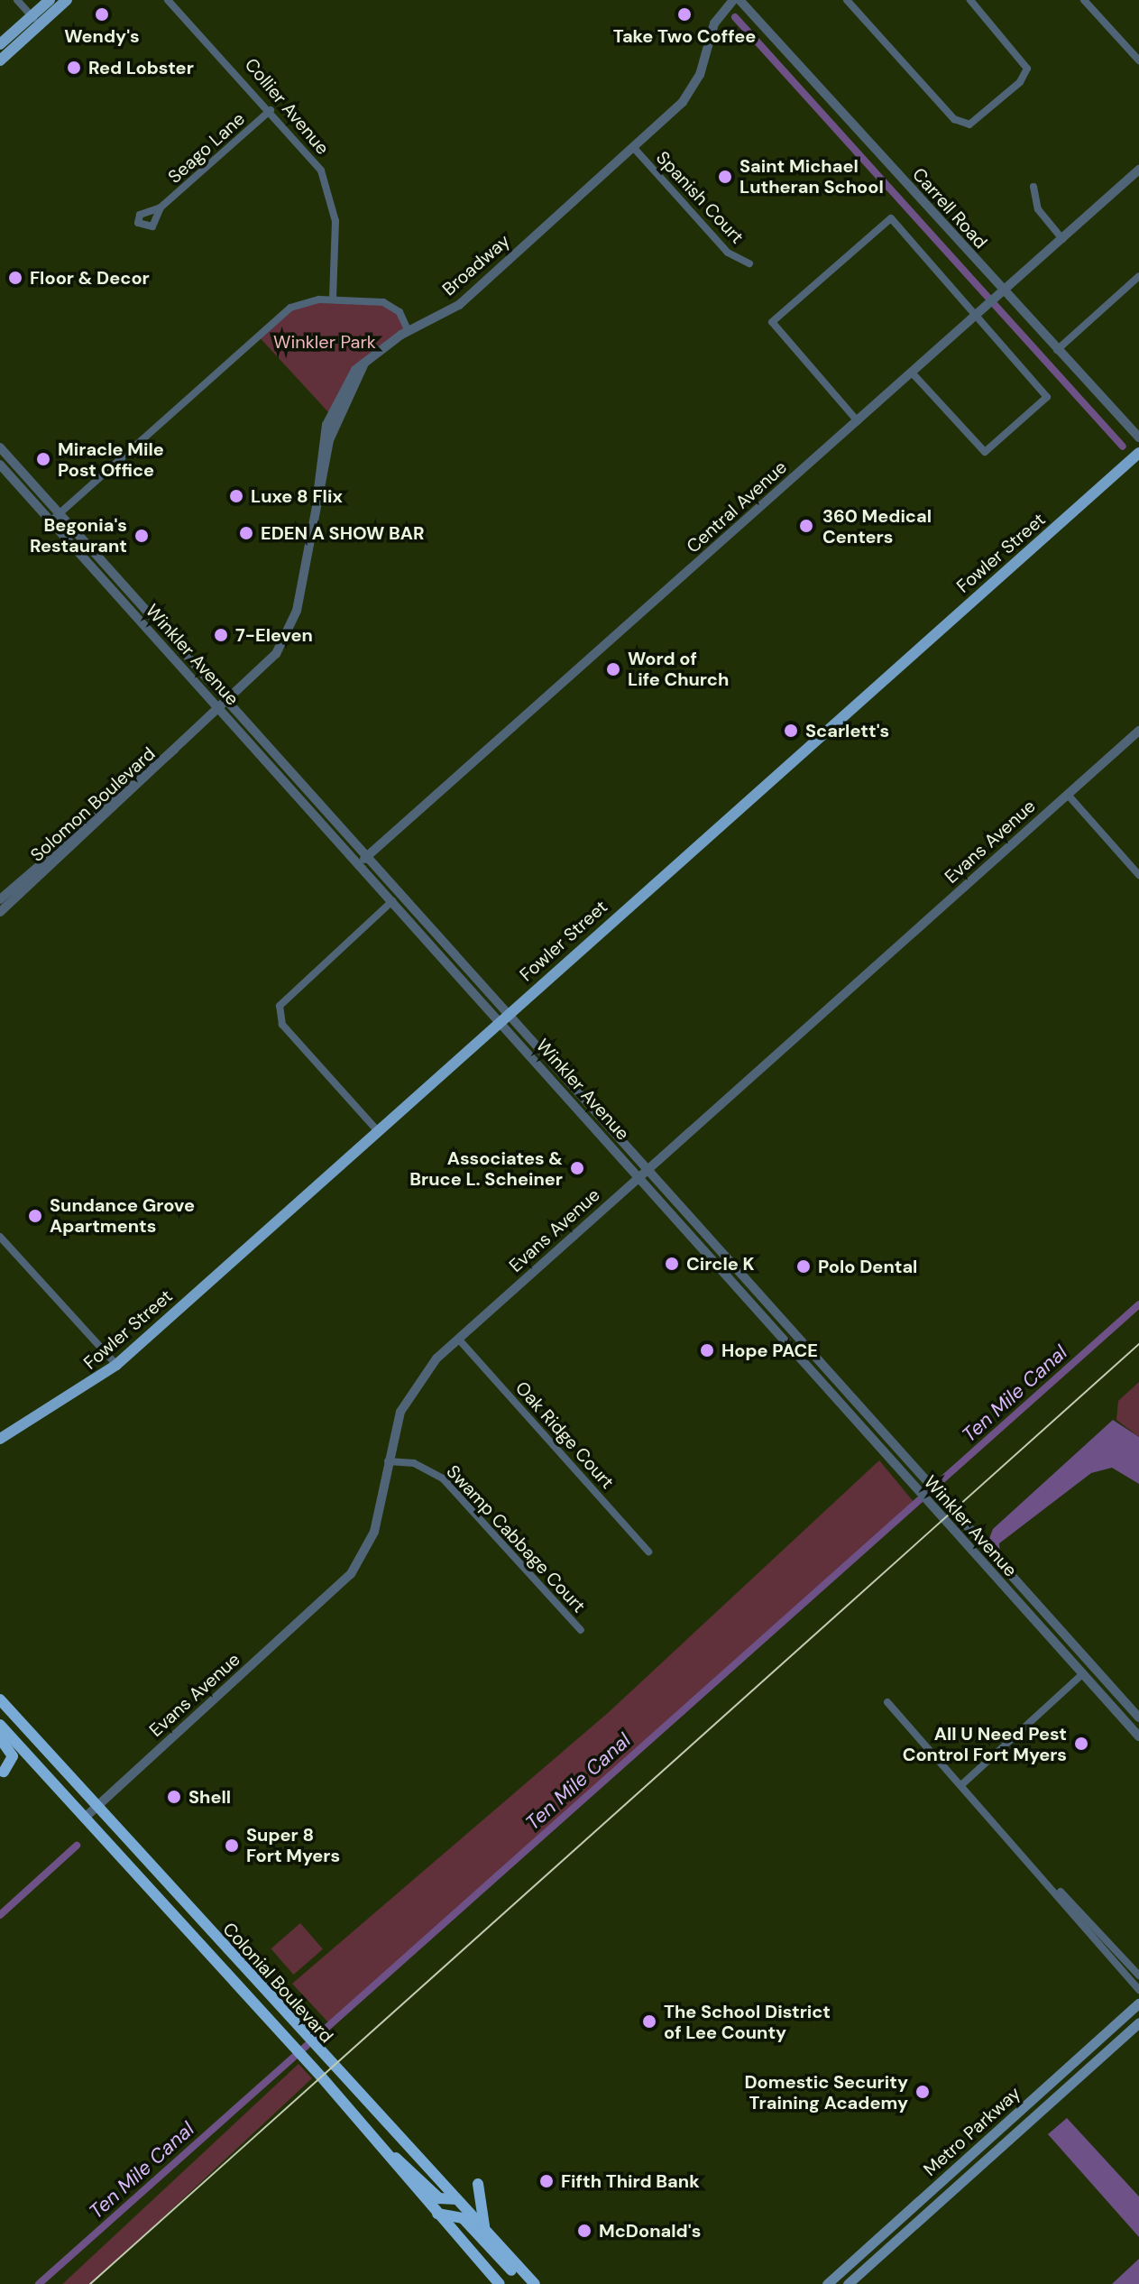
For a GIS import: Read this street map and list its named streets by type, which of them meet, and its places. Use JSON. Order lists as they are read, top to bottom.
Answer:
{
  "streets": {
    "highway": ["Colonial Boulevard"],
    "main road": ["Fowler Street", "Metro Parkway"],
    "street": [
      "Collier Avenue",
      "Seago Lane",
      "Spanish Court",
      "Carrell Road",
      "Broadway",
      "Central Avenue",
      "Winkler Avenue",
      "Solomon Boulevard",
      "Evans Avenue",
      "Oak Ridge Court",
      "Swamp Cabbage Court"
    ]
  },
  "crossings": [
    ["Collier Avenue", "Seago Lane"],
    ["Spanish Court", "Broadway"],
    ["Carrell Road", "Central Avenue"],
    ["Broadway", "Solomon Boulevard"],
    ["Central Avenue", "Winkler Avenue"],
    ["Fowler Street", "Winkler Avenue"],
    ["Winkler Avenue", "Solomon Boulevard"],
    ["Winkler Avenue", "Evans Avenue"],
    ["Evans Avenue", "Oak Ridge Court"],
    ["Evans Avenue", "Swamp Cabbage Court"],
    ["Evans Avenue", "Colonial Boulevard"]
  ],
  "water": ["Ten Mile Canal"],
  "parks": ["Winkler Park"],
  "places": [
    "Wendy's",
    "Take Two Coffee",
    "Red Lobster",
    "Saint Michael Lutheran School",
    "Floor & Decor",
    "Miracle Mile Post Office",
    "Luxe 8 Flix",
    "360 Medical Centers",
    "EDEN A SHOW BAR",
    "Begonia's Restaurant",
    "7-Eleven",
    "Word of Life Church",
    "Scarlett's",
    "Associates & Bruce L. Scheiner",
    "Sundance Grove Apartments",
    "Circle K",
    "Polo Dental",
    "Hope PACE",
    "All U Need Pest Control Fort Myers",
    "Shell",
    "Super 8 Fort Myers",
    "The School District of Lee County",
    "Domestic Security Training Academy",
    "Fifth Third Bank",
    "McDonald's"
  ]
}
